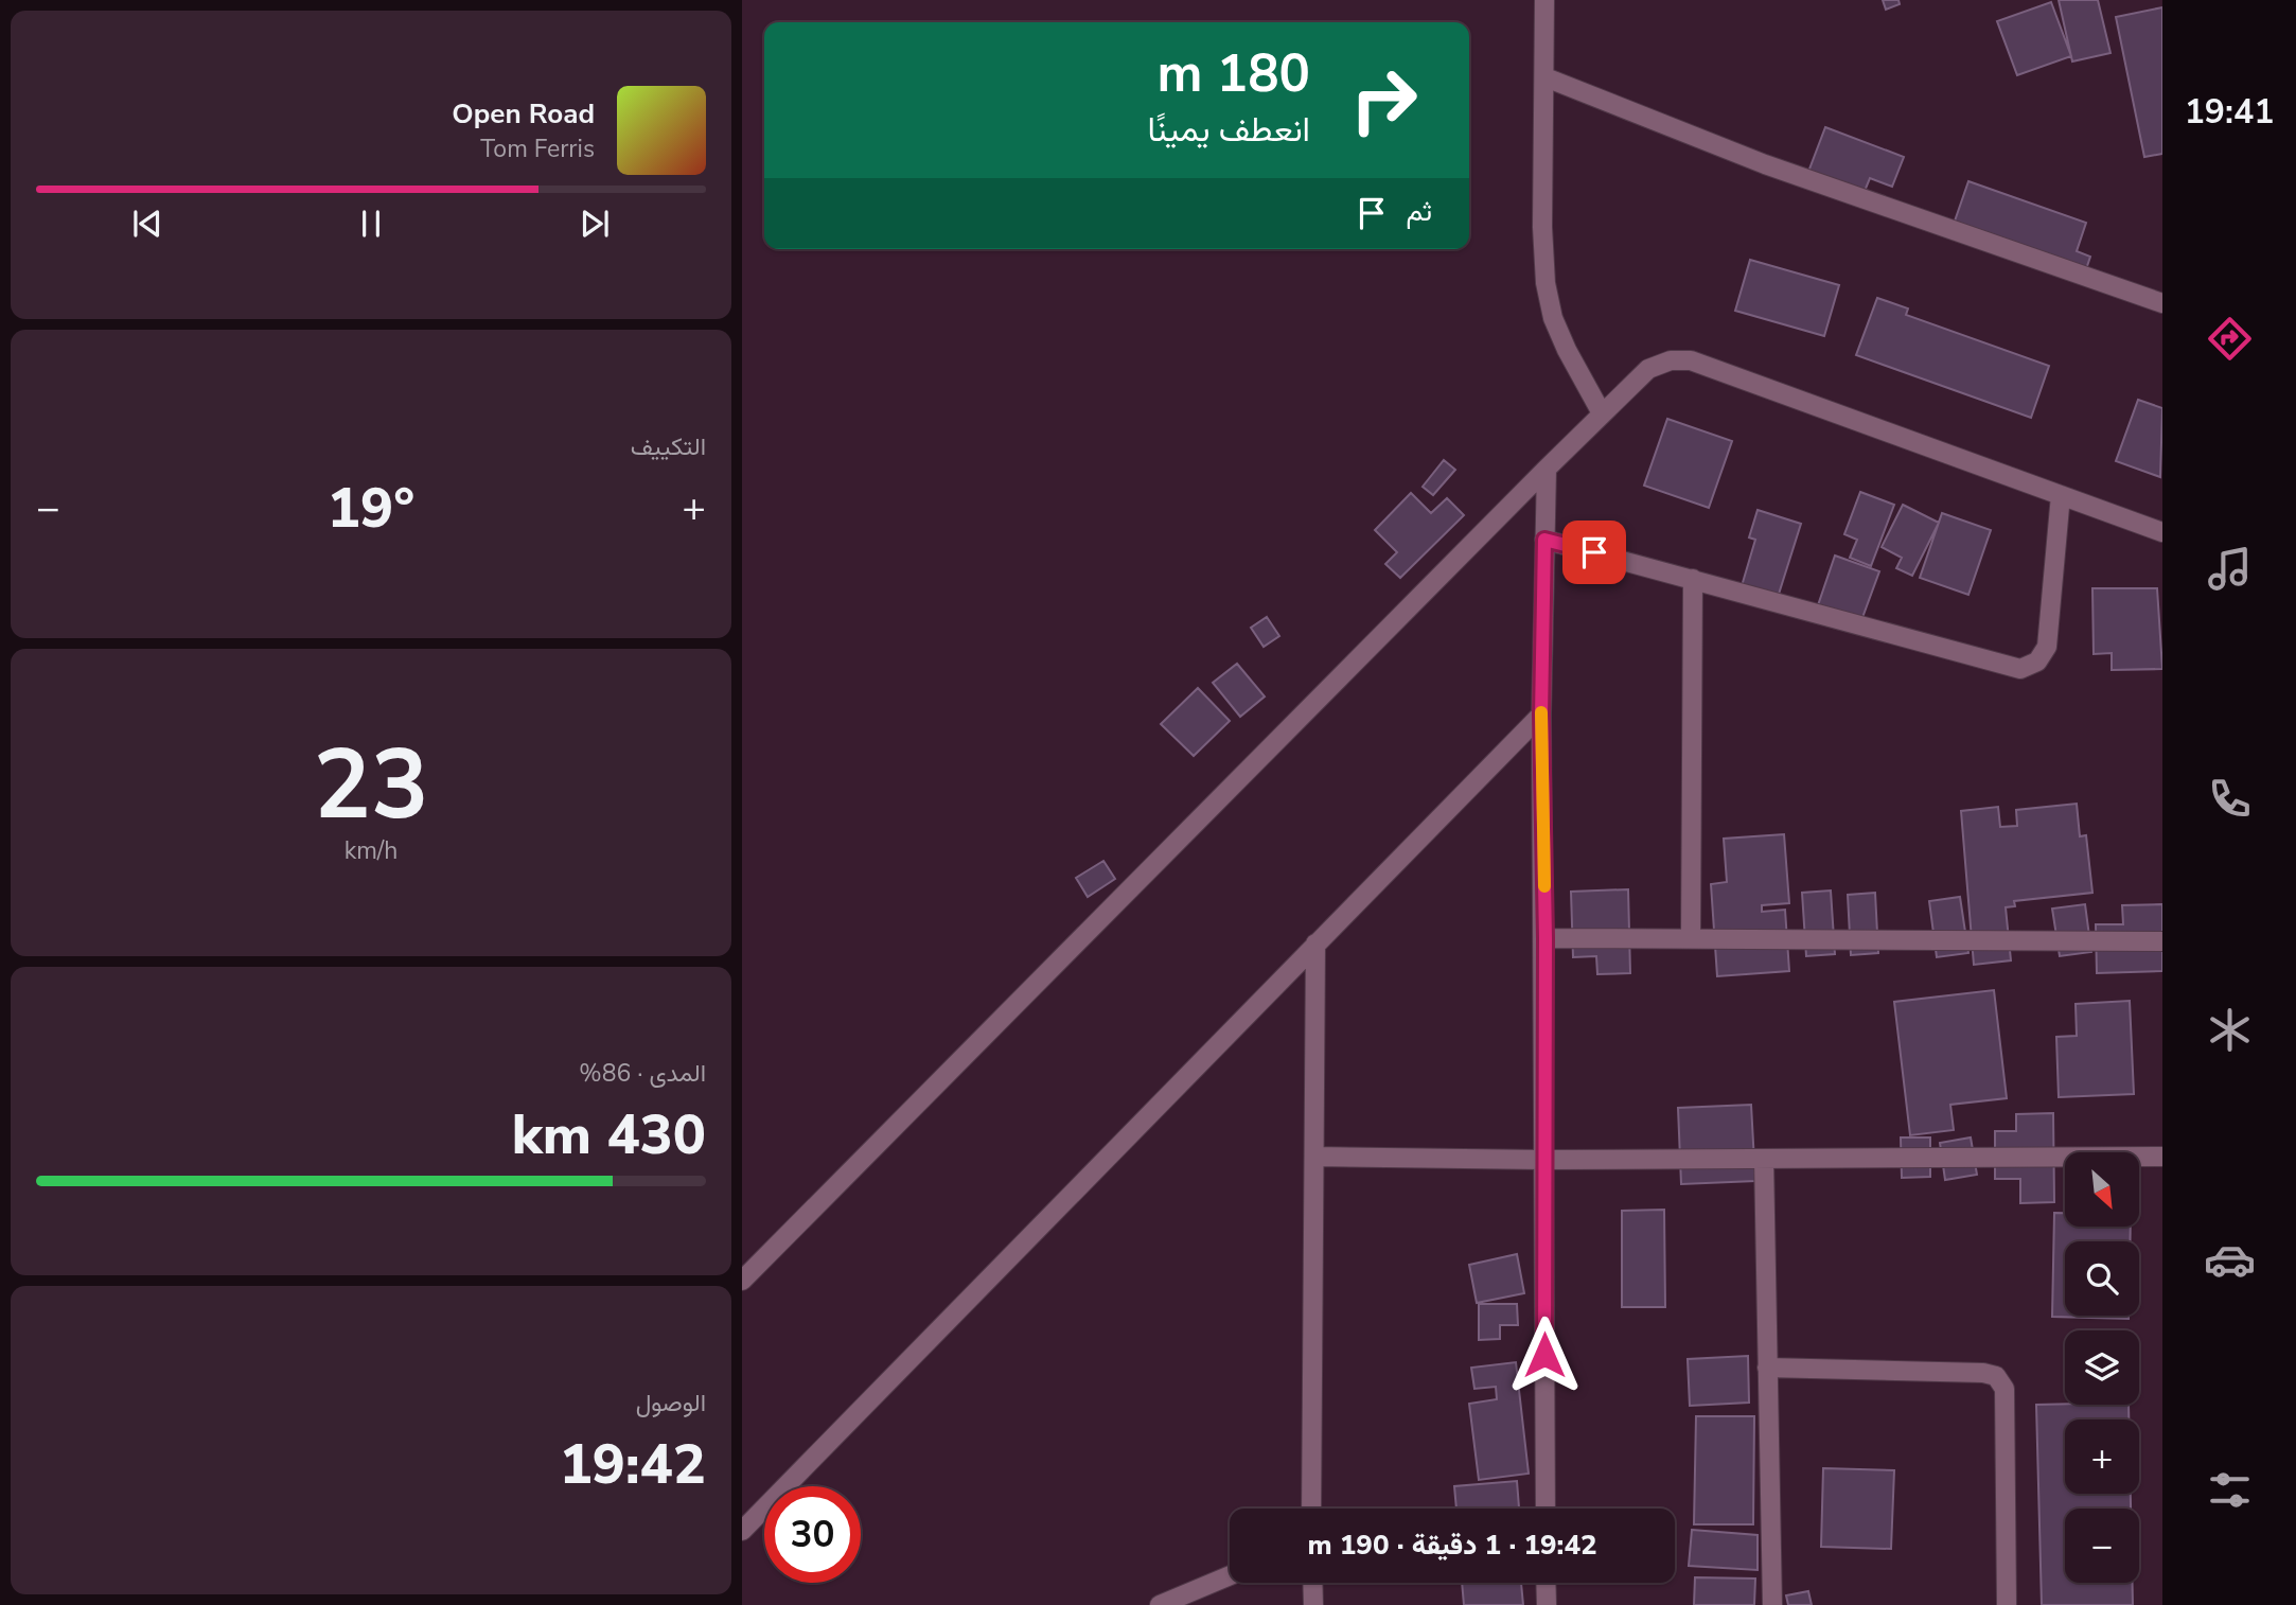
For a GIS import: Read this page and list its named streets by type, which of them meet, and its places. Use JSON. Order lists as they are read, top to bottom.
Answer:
{
  "north": "bottom right",
  "page": {
    "tabs": "19:41",
    "turn": ["180 m", "انعطف يمينًا"],
    "song": ["Open Road", "Tom Ferris"],
    "then": "ثم",
    "tile": [
      "التكييف",
      ["23", "km/h"],
      ["المدى · 86%", "430 km"],
      ["الوصول", "19:42"]
    ],
    "heat": ["−", "19°", "+"],
    "map_buttons": ["+", "−"],
    "limit": "30",
    "trip": "19:42 · 1 دقيقة · 190 m"
  }
}
